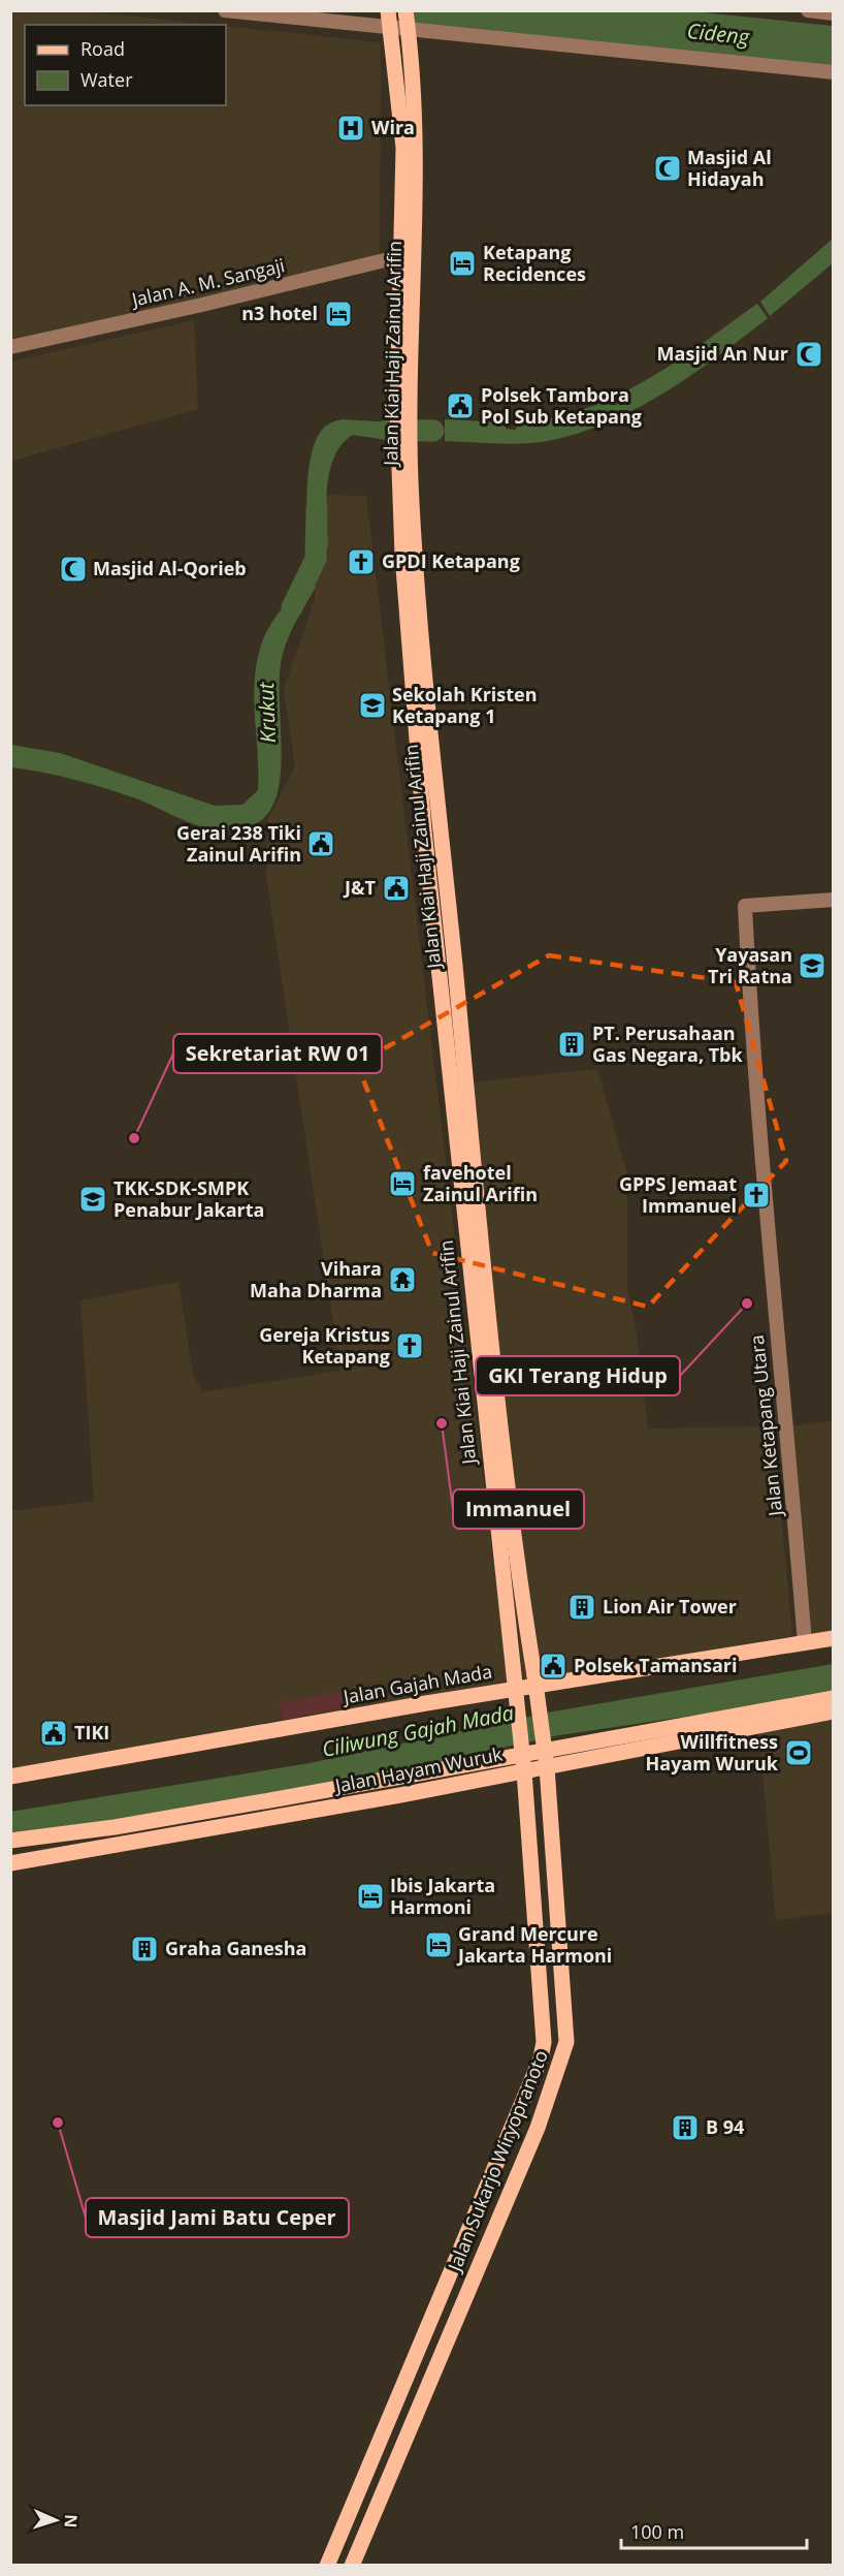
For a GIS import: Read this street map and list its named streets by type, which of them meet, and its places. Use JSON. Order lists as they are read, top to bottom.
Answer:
{
  "streets": {
    "main road": [
      "Jalan Kiai Haji Zainul Arifin",
      "Jalan Gajah Mada",
      "Jalan Hayam Wuruk",
      "Jalan Sukarjo Wiryopranoto"
    ],
    "street": ["Jalan A. M. Sangaji", "Jalan Ketapang Utara"]
  },
  "crossings": [
    ["Jalan A. M. Sangaji", "Jalan Kiai Haji Zainul Arifin"],
    ["Jalan Kiai Haji Zainul Arifin", "Jalan Gajah Mada"],
    ["Jalan Kiai Haji Zainul Arifin", "Jalan Sukarjo Wiryopranoto"],
    ["Jalan Ketapang Utara", "Jalan Gajah Mada"],
    ["Jalan Gajah Mada", "Jalan Sukarjo Wiryopranoto"],
    ["Jalan Hayam Wuruk", "Jalan Sukarjo Wiryopranoto"]
  ],
  "water": ["Cideng", "Krukut", "Ciliwung Gajah Mada"],
  "places": {
    "hospital": ["Wira"],
    "mosque": ["Masjid Al Hidayah", "Masjid An Nur", "Masjid Al-Qorieb"],
    "hotel": [
      "Ketapang Recidences",
      "n3 hotel",
      "favehotel Zainul Arifin",
      "Ibis Jakarta Harmoni",
      "Grand Mercure Jakarta Harmoni"
    ],
    "public building": [
      "Polsek Tambora Pol Sub Ketapang",
      "Gerai 238 Tiki Zainul Arifin",
      "J&T",
      "Polsek Tamansari",
      "TIKI"
    ],
    "church": ["GPDI Ketapang", "GPPS Jemaat Immanuel", "Gereja Kristus Ketapang"],
    "school or university": ["Sekolah Kristen Ketapang 1", "Yayasan Tri Ratna", "TKK-SDK-SMPK Penabur Jakarta"],
    "building": [
      "PT. Perusahaan Gas Negara, Tbk",
      "Lion Air Tower",
      "Graha Ganesha",
      "B 94"
    ],
    "other": [
      "Sekretariat RW 01",
      "GKI Terang Hidup",
      "Immanuel",
      "Masjid Jami Batu Ceper"
    ],
    "temple": ["Vihara Maha Dharma"],
    "sports": ["Willfitness Hayam Wuruk"]
  },
  "legend": ["Road", "Water"],
  "scale_bar": "100 m",
  "north": "right"
}
